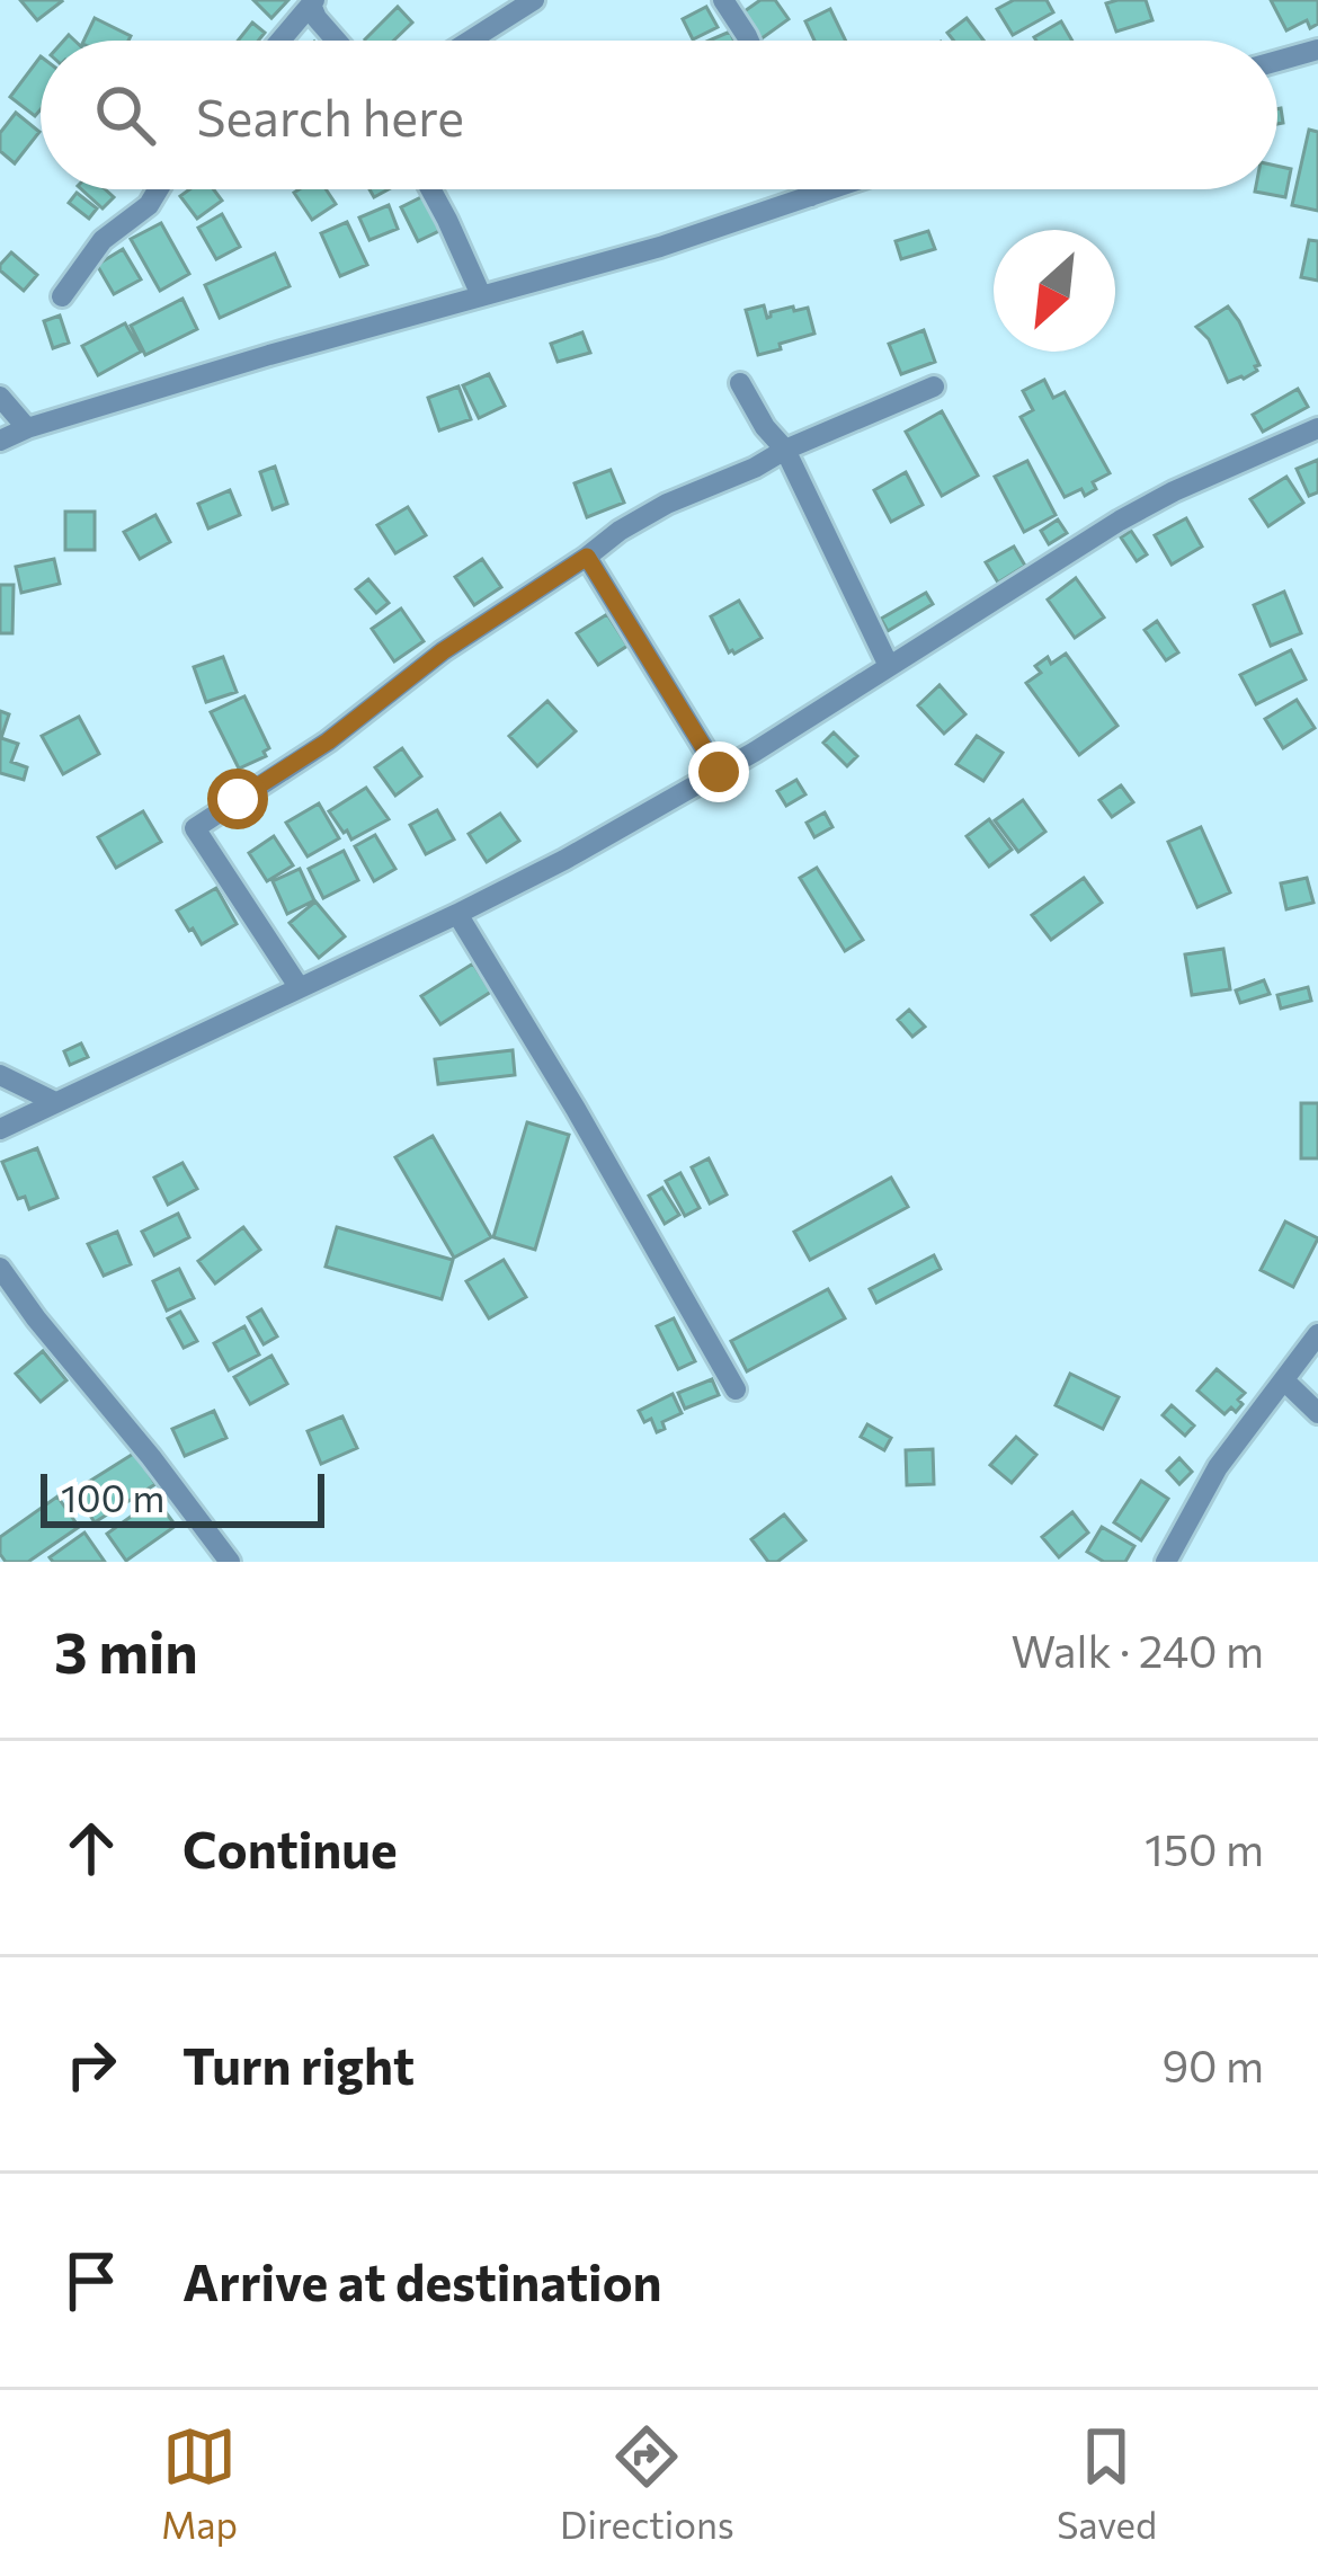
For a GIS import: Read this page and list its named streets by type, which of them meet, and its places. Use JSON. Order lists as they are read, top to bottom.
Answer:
{
  "scale_bar": "100 m",
  "north": "bottom left",
  "page": {
    "search": "Search here",
    "scale": "100 m",
    "heading": ["3 min", "Walk · 240 m"],
    "list": [
      ["Continue", "150 m"],
      ["Turn right", "90 m"],
      "Arrive at destination"
    ],
    "nav": ["Map", "Directions", "Saved"]
  }
}
